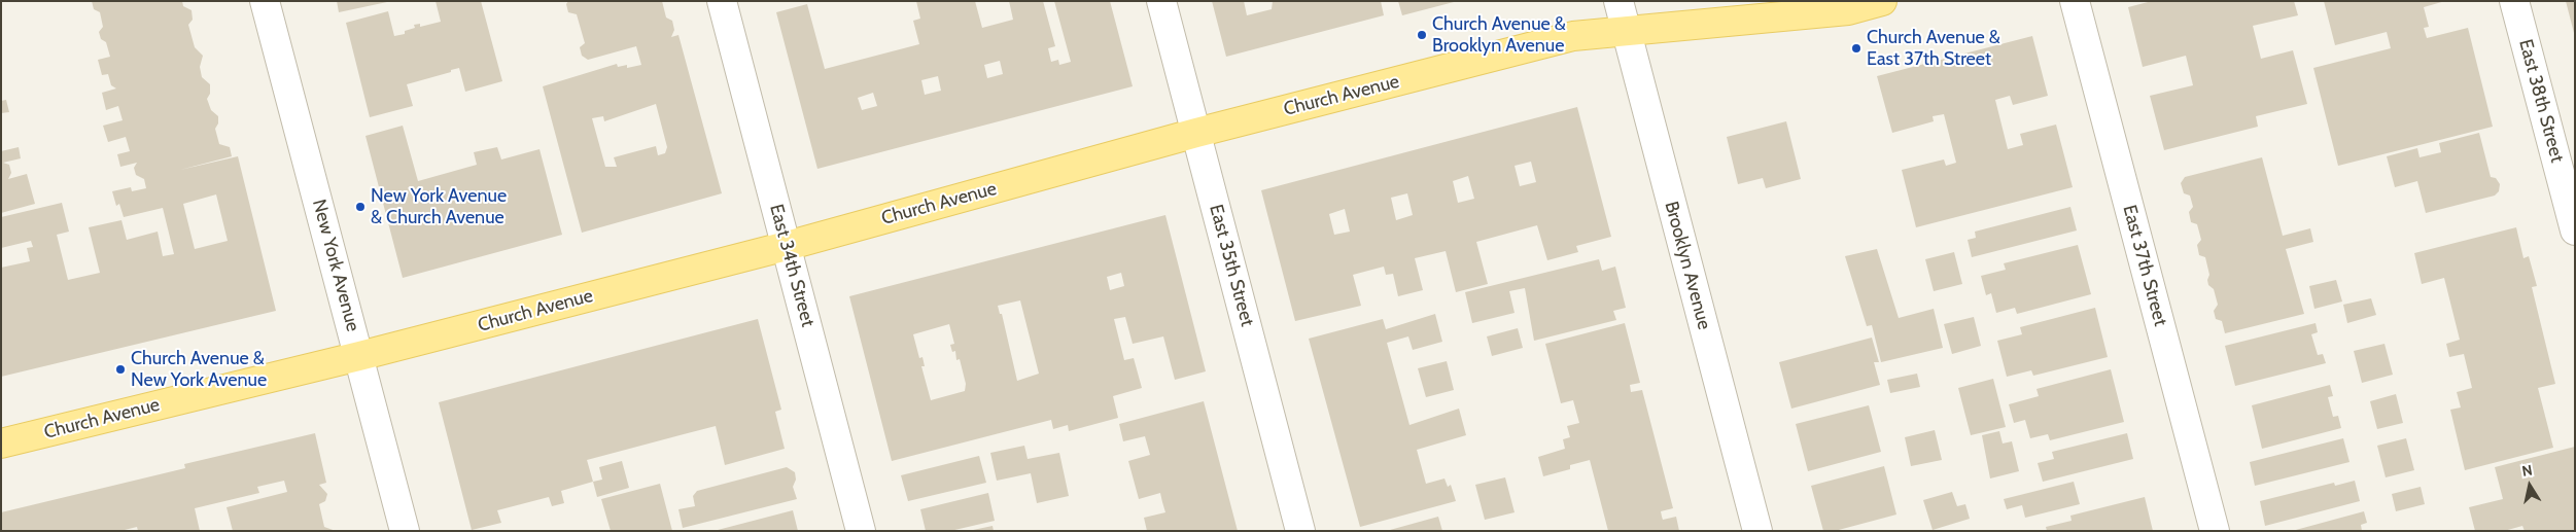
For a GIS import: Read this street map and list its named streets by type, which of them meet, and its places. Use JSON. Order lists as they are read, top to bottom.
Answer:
{
  "streets": {
    "main road": ["Church Avenue"],
    "street": [
      "East 38th Street",
      "New York Avenue",
      "East 34th Street",
      "East 35th Street",
      "Brooklyn Avenue",
      "East 37th Street"
    ]
  },
  "crossings": [
    ["Church Avenue", "New York Avenue"],
    ["Church Avenue", "East 34th Street"],
    ["Church Avenue", "East 35th Street"],
    ["Church Avenue", "Brooklyn Avenue"]
  ],
  "places": [
    "Church Avenue & Brooklyn Avenue",
    "Church Avenue & East 37th Street",
    "New York Avenue & Church Avenue",
    "Church Avenue & New York Avenue"
  ],
  "north": "top"
}
